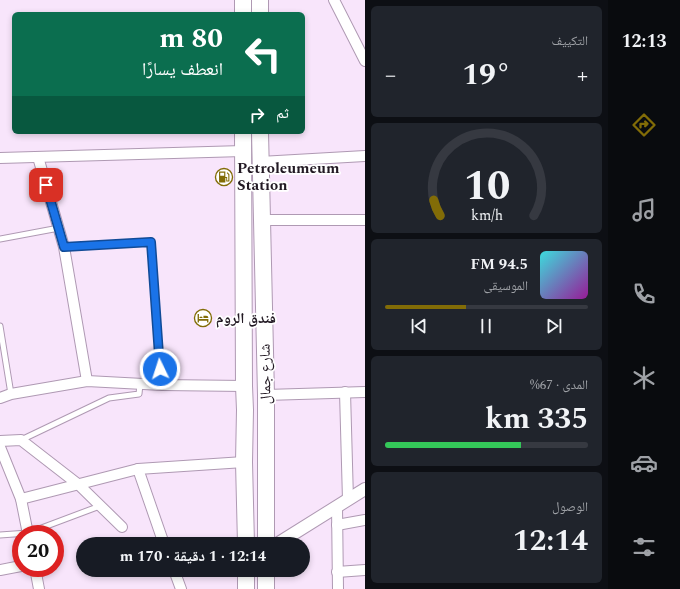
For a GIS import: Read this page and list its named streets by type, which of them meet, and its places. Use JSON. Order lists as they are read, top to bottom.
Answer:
{
  "streets": {
    "main road": ["شارع جمال"]
  },
  "places": {
    "fuel station": ["Petroleumeum Station"],
    "hotel": ["فندق الروم"]
  },
  "page": {
    "tabs": "12:13",
    "tile": [
      "التكييف",
      ["المدى · 67%", "335 km"],
      ["الوصول", "12:14"]
    ],
    "turn": ["80 m", "انعطف يسارًا"],
    "heat": ["−", "19°", "+"],
    "then": "ثم",
    "song": ["94.5 FM", "الموسيقى"],
    "limit": "20",
    "trip": "12:14 · 1 دقيقة · 170 m",
    "gauge": ["10", "km/h"]
  }
}
